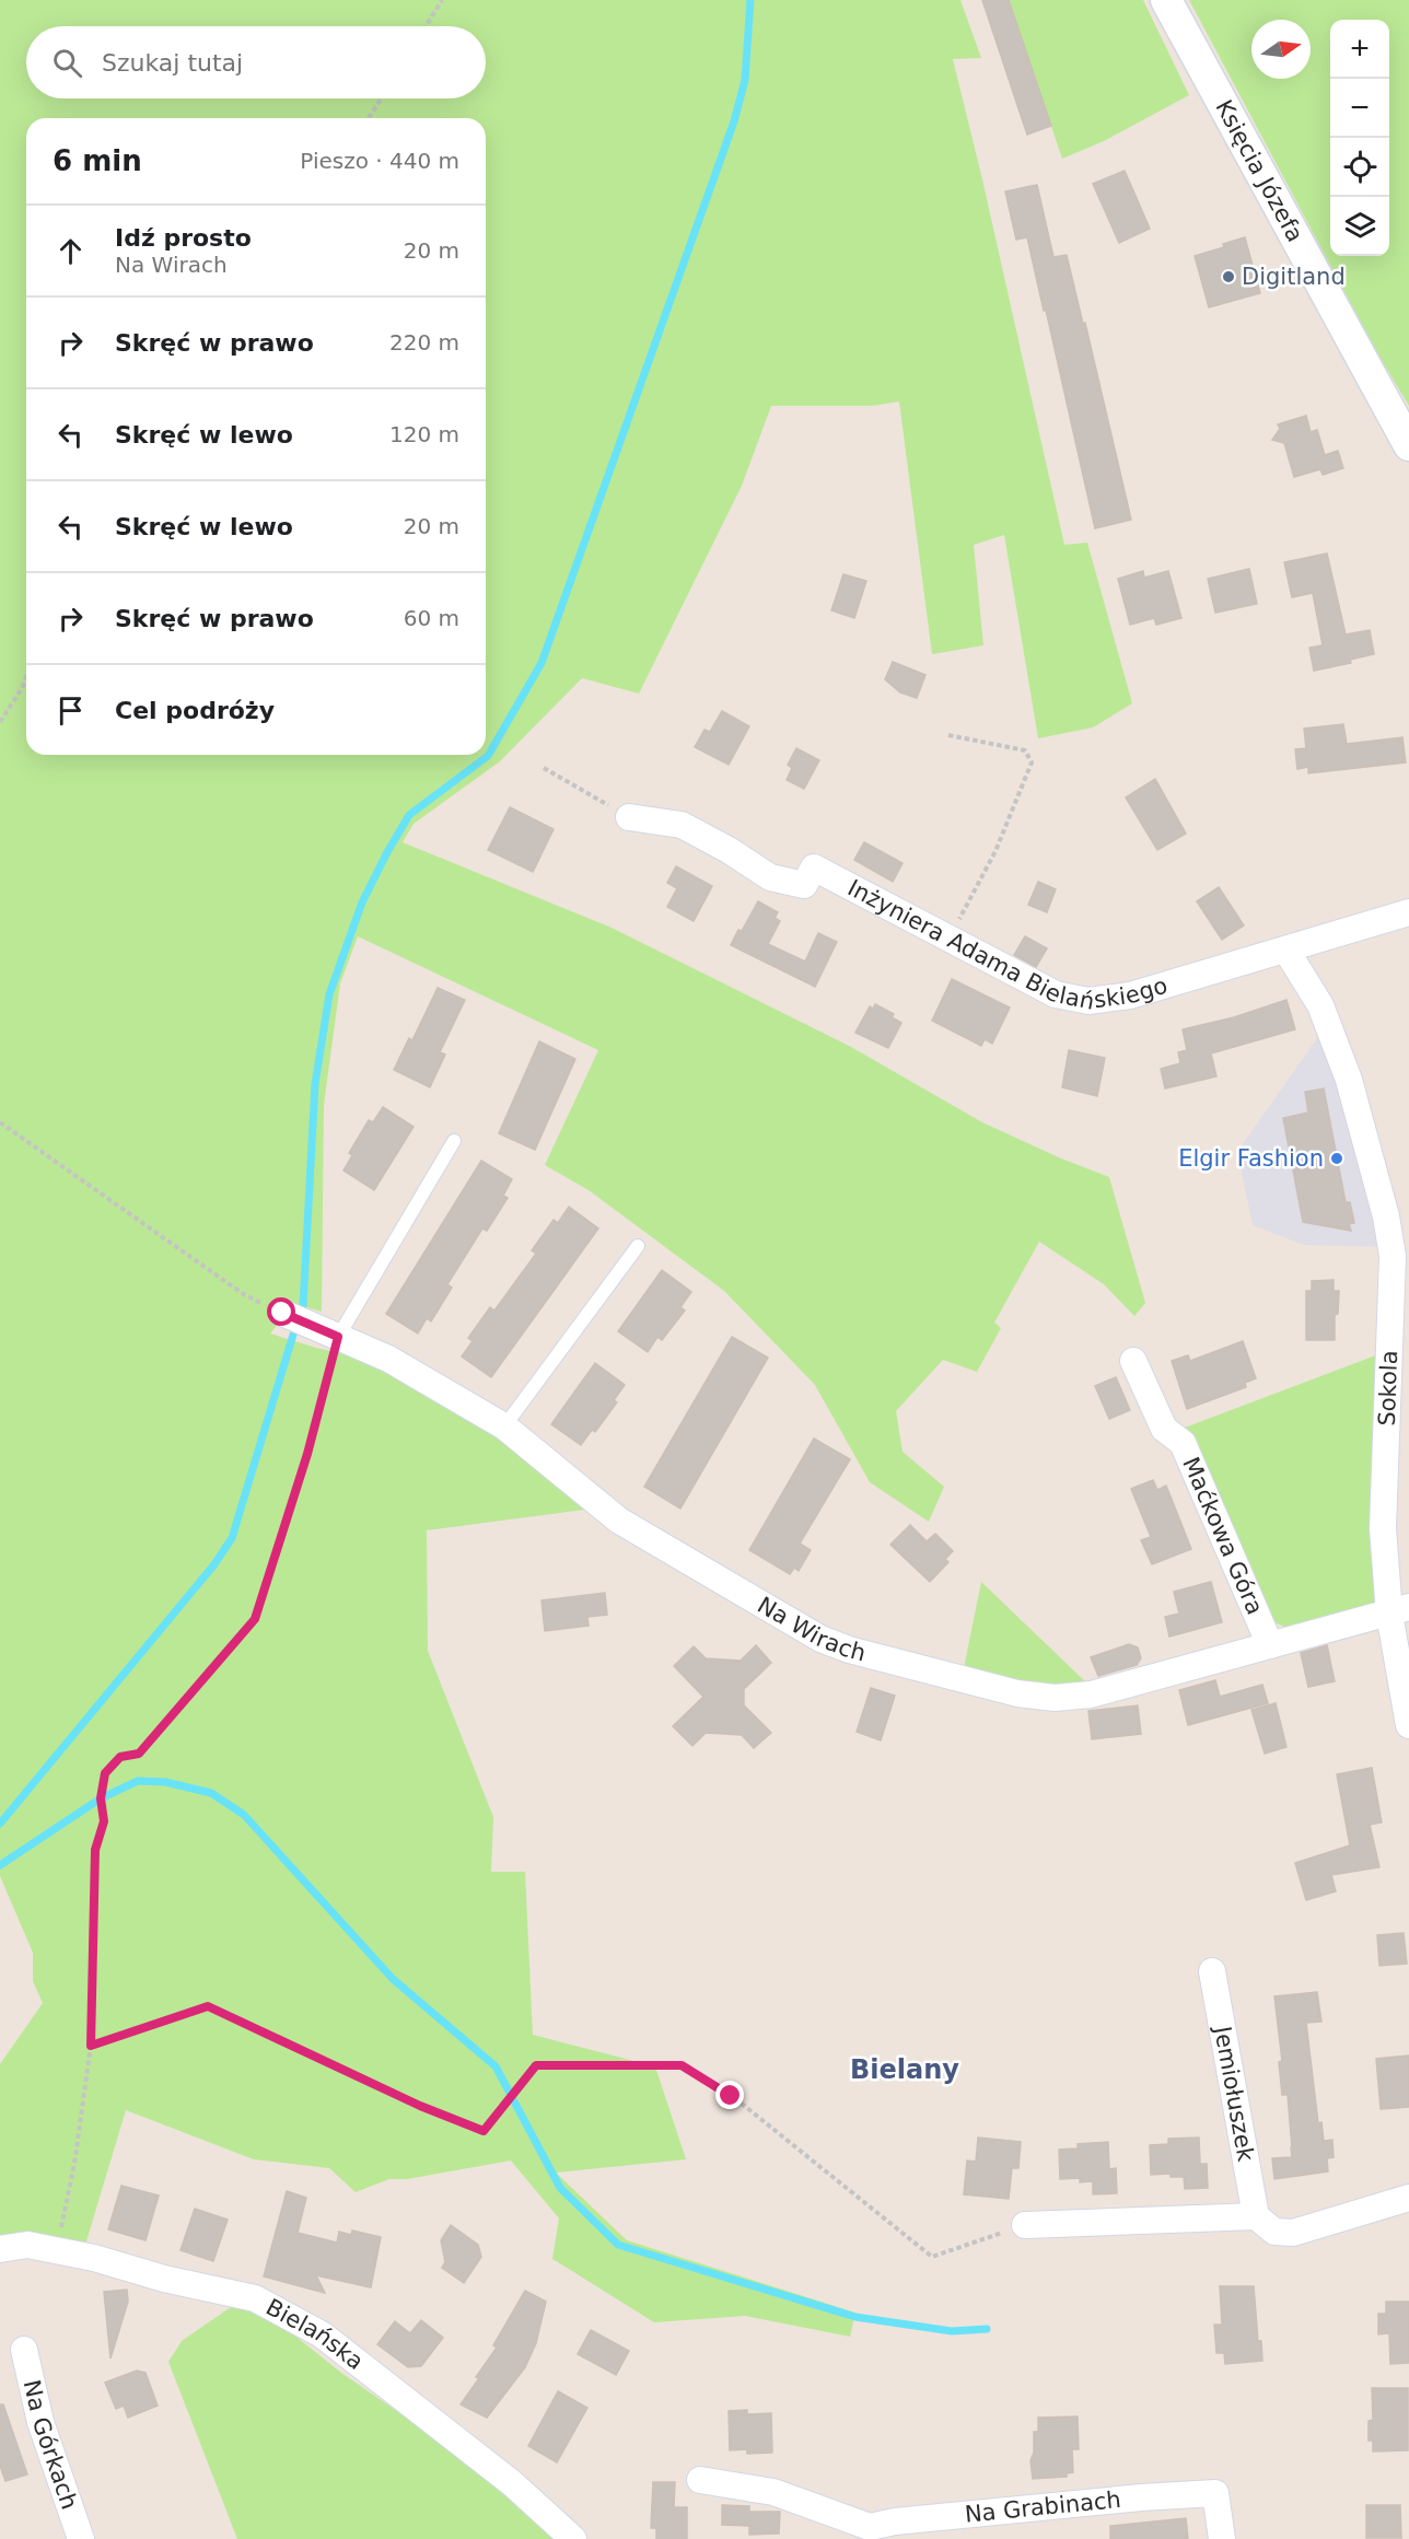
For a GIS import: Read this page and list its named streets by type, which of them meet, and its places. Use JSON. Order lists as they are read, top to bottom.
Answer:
{
  "streets": {
    "street": [
      "Księcia Józefa",
      "Inżyniera Adama Bielańskiego",
      "Sokola",
      "Maćkowa Góra",
      "Na Wirach",
      "Jemiołuszek",
      "Bielańska",
      "Na Górkach",
      "Na Grabinach"
    ]
  },
  "crossings": [
    ["Inżyniera Adama Bielańskiego", "Sokola"],
    ["Sokola", "Na Wirach"],
    ["Maćkowa Góra", "Na Wirach"]
  ],
  "districts": ["Bielany"],
  "places": ["Digitland", "Elgir Fashion"],
  "north": "right",
  "page": {
    "map_buttons": ["+", "−"],
    "search": "Szukaj tutaj",
    "heading": ["6 min", "Pieszo · 440 m"],
    "list": [
      ["Idź prosto", "Na Wirach", "20 m"],
      ["Skręć w prawo", "220 m"],
      ["Skręć w lewo", "120 m"],
      ["Skręć w lewo", "20 m"],
      ["Skręć w prawo", "60 m"],
      "Cel podróży"
    ]
  }
}
